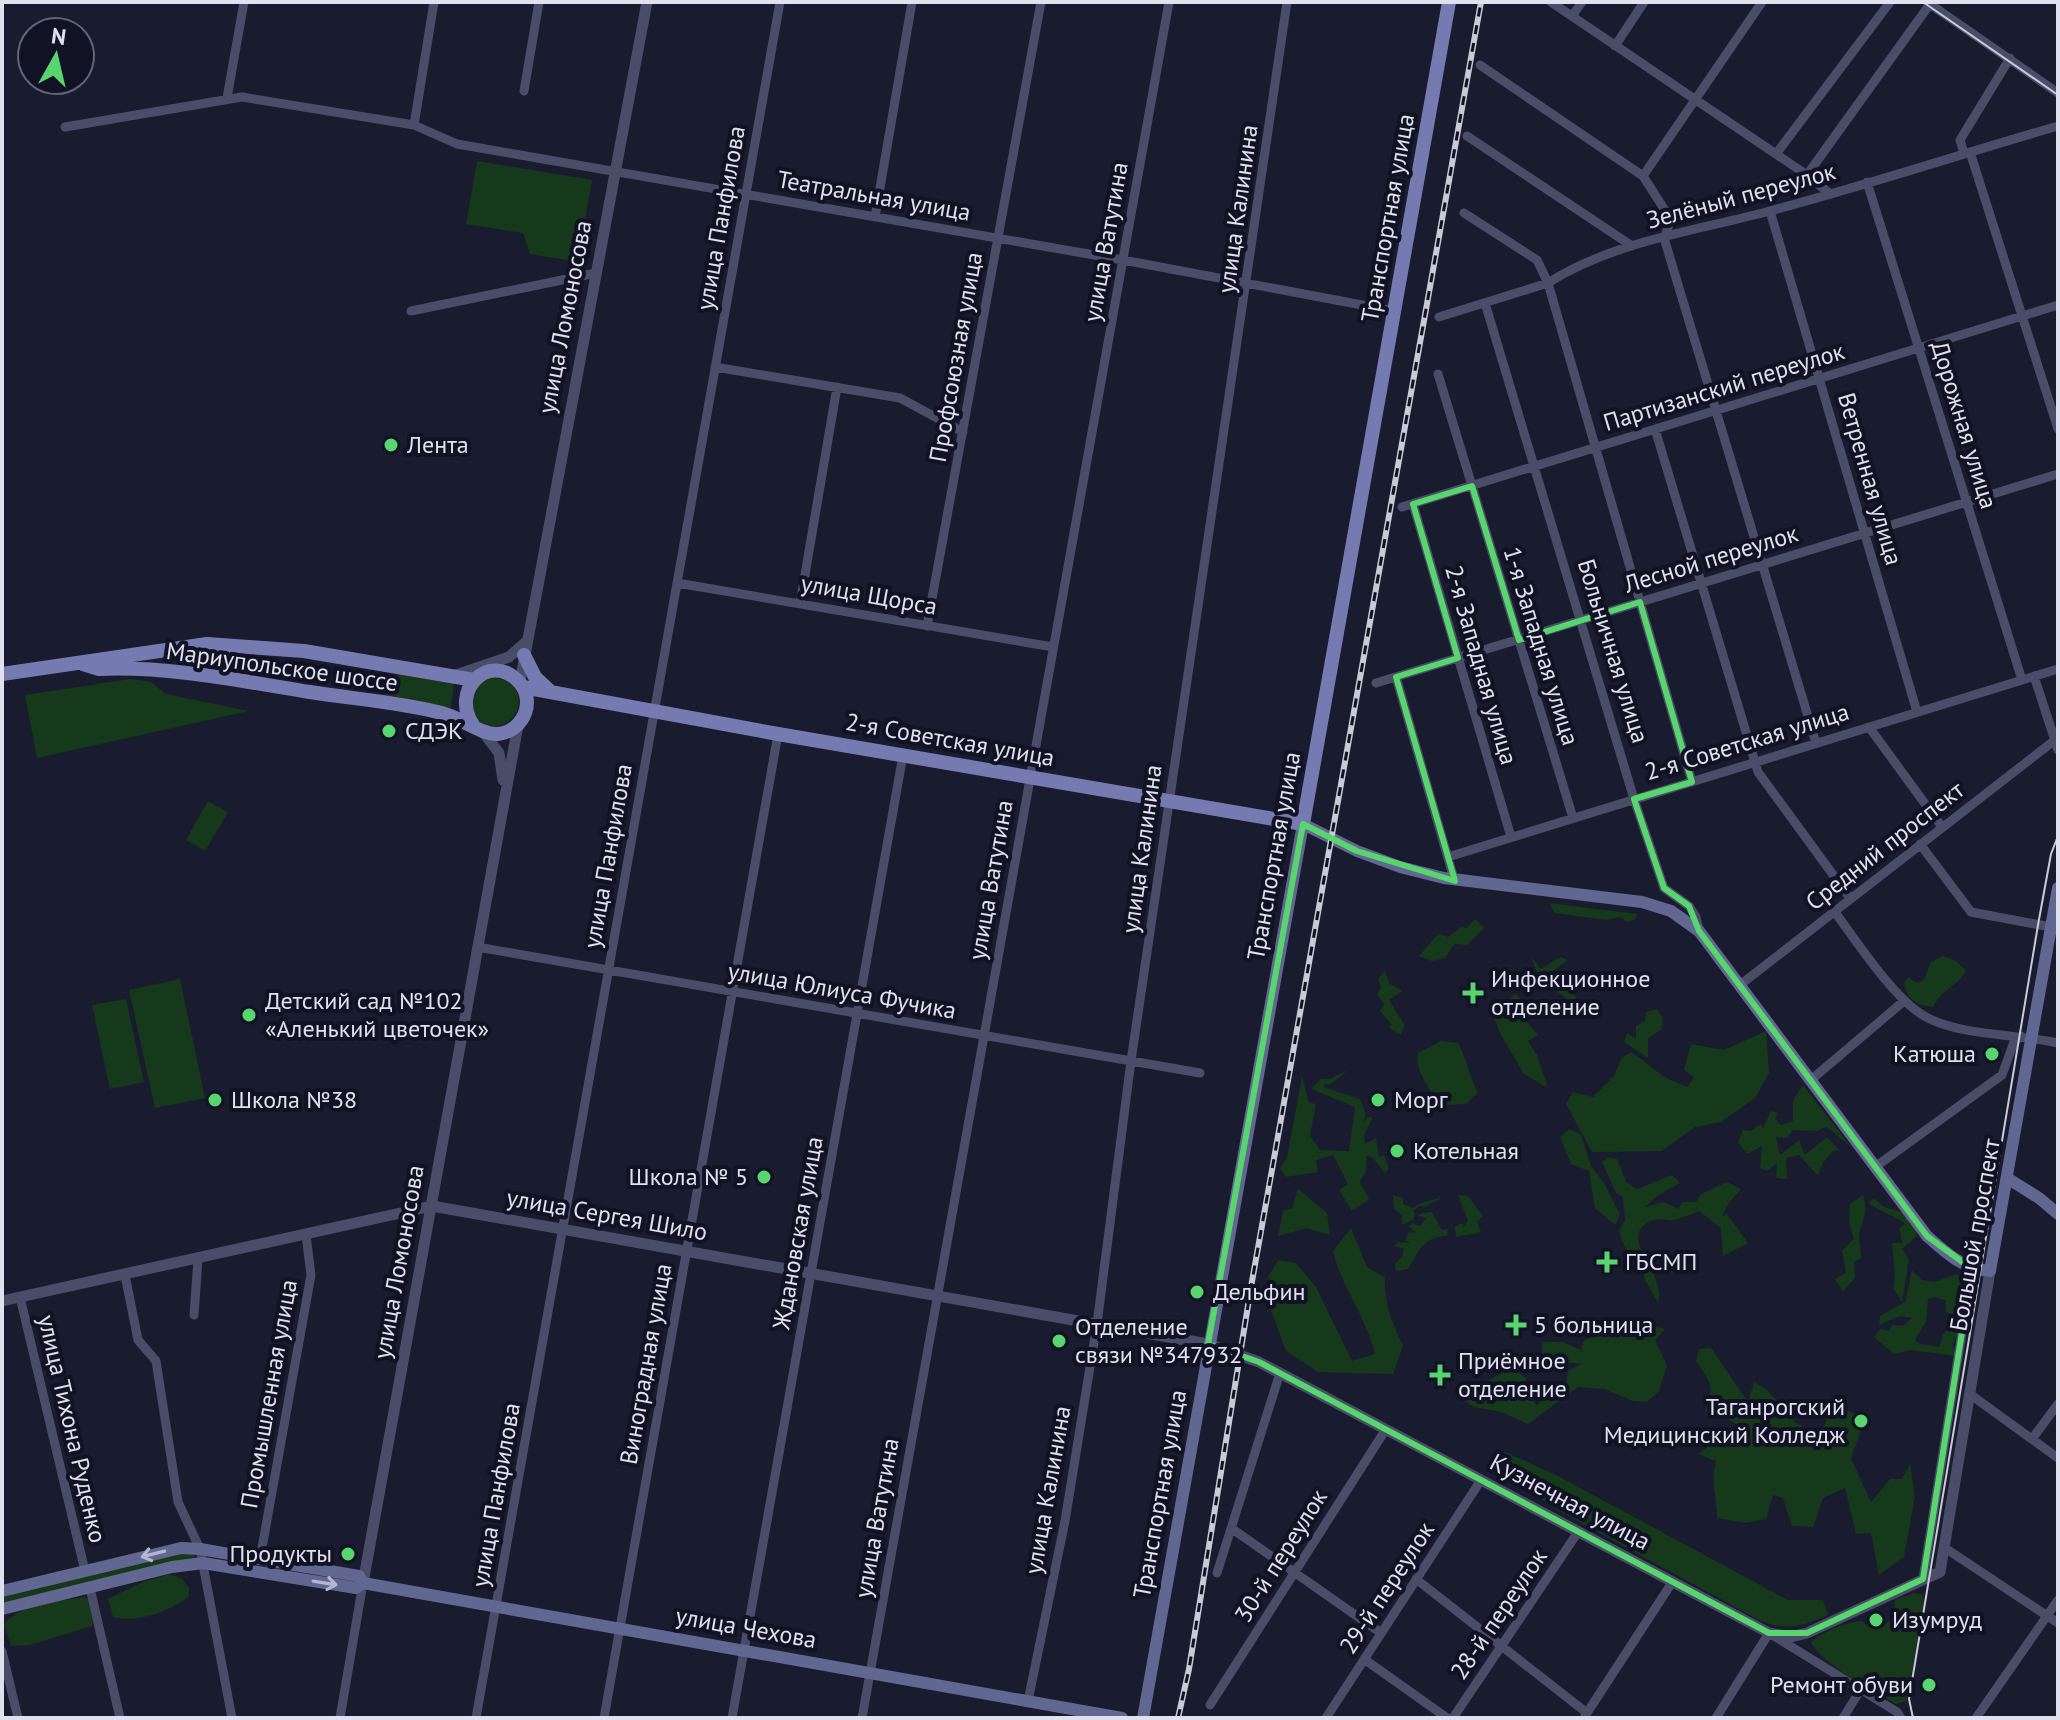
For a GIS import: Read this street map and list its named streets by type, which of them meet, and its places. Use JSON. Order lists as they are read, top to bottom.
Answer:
{
  "streets": {
    "main road": [
      "Транспортная улица",
      "Больничная улица",
      "Мариупольское шоссе",
      "2-я Советская улица",
      "Большой проспект",
      "улица Чехова"
    ],
    "street": [
      "Театральная улица",
      "Зелёный переулок",
      "улица Калинина",
      "улица Панфилова",
      "улица Ватутина",
      "улица Ломоносова",
      "Профсоюзная улица",
      "Партизанский переулок",
      "Дорожная улица",
      "Ветренная улица",
      "Лесной переулок",
      "улица Щорса",
      "1-я Западная улица",
      "2-я Западная улица",
      "Средний проспект",
      "улица Юлиуса Фучика",
      "улица Сергея Шило",
      "Ждановская улица",
      "Виноградная улица",
      "Промышленная улица",
      "улица Тихона Руденко",
      "Кузнечная улица",
      "30-й переулок",
      "29-й переулок",
      "28-й переулок"
    ]
  },
  "crossings": [
    ["Театральная улица", "улица Калинина"],
    ["Театральная улица", "улица Панфилова"],
    ["Театральная улица", "Транспортная улица"],
    ["Театральная улица", "улица Ватутина"],
    ["Театральная улица", "улица Ломоносова"],
    ["Театральная улица", "Профсоюзная улица"],
    ["Зелёный переулок", "Дорожная улица"],
    ["Зелёный переулок", "Ветренная улица"],
    ["Зелёный переулок", "Больничная улица"],
    ["улица Калинина", "2-я Советская улица"],
    ["улица Калинина", "улица Юлиуса Фучика"],
    ["улица Калинина", "улица Сергея Шило"],
    ["улица Калинина", "улица Чехова"],
    ["улица Панфилова", "улица Щорса"],
    ["улица Панфилова", "2-я Советская улица"],
    ["улица Панфилова", "улица Юлиуса Фучика"],
    ["улица Панфилова", "улица Сергея Шило"],
    ["улица Панфилова", "улица Чехова"],
    ["Транспортная улица", "2-я Советская улица"],
    ["Транспортная улица", "улица Сергея Шило"],
    ["Транспортная улица", "Кузнечная улица"],
    ["улица Ватутина", "улица Щорса"],
    ["улица Ватутина", "2-я Советская улица"],
    ["улица Ватутина", "улица Юлиуса Фучика"],
    ["улица Ватутина", "улица Сергея Шило"],
    ["улица Ватутина", "улица Чехова"],
    ["улица Ломоносова", "Мариупольское шоссе"],
    ["улица Ломоносова", "2-я Советская улица"],
    ["улица Ломоносова", "улица Юлиуса Фучика"],
    ["улица Ломоносова", "улица Сергея Шило"],
    ["улица Ломоносова", "улица Чехова"],
    ["Профсоюзная улица", "улица Щорса"],
    ["Партизанский переулок", "Дорожная улица"],
    ["Партизанский переулок", "Ветренная улица"],
    ["Партизанский переулок", "1-я Западная улица"],
    ["Партизанский переулок", "Больничная улица"],
    ["Партизанский переулок", "2-я Западная улица"],
    ["Дорожная улица", "Лесной переулок"],
    ["Дорожная улица", "2-я Советская улица"],
    ["Ветренная улица", "Лесной переулок"],
    ["Ветренная улица", "2-я Советская улица"],
    ["Лесной переулок", "1-я Западная улица"],
    ["Лесной переулок", "Больничная улица"],
    ["Лесной переулок", "2-я Западная улица"],
    ["1-я Западная улица", "2-я Советская улица"],
    ["Больничная улица", "2-я Советская улица"],
    ["Больничная улица", "Средний проспект"],
    ["Больничная улица", "Большой проспект"],
    ["2-я Западная улица", "2-я Советская улица"],
    ["Мариупольское шоссе", "2-я Советская улица"],
    ["2-я Советская улица", "Ждановская улица"],
    ["2-я Советская улица", "Виноградная улица"],
    ["улица Юлиуса Фучика", "Ждановская улица"],
    ["улица Юлиуса Фучика", "Виноградная улица"],
    ["улица Сергея Шило", "Ждановская улица"],
    ["улица Сергея Шило", "Виноградная улица"],
    ["улица Сергея Шило", "Промышленная улица"],
    ["улица Сергея Шило", "улица Тихона Руденко"],
    ["улица Сергея Шило", "Кузнечная улица"],
    ["Ждановская улица", "улица Чехова"],
    ["Большой проспект", "Кузнечная улица"],
    ["Виноградная улица", "улица Чехова"],
    ["Промышленная улица", "улица Чехова"],
    ["улица Тихона Руденко", "улица Чехова"],
    ["Кузнечная улица", "30-й переулок"],
    ["Кузнечная улица", "29-й переулок"],
    ["Кузнечная улица", "28-й переулок"]
  ],
  "places": {
    "other": [
      "Лента",
      "СДЭК",
      "Детский сад №102 «Аленький цветочек»",
      "Катюша",
      "Школа №38",
      "Морг",
      "Котельная",
      "Школа № 5",
      "Дельфин",
      "Отделение связи №347932",
      "Таганрогский Медицинский Колледж",
      "Продукты",
      "Изумруд",
      "Ремонт обуви"
    ],
    "health": [
      "Инфекционное отделение",
      "ГБСМП",
      "5 больница",
      "Приёмное отделение"
    ]
  },
  "north": "top"
}
